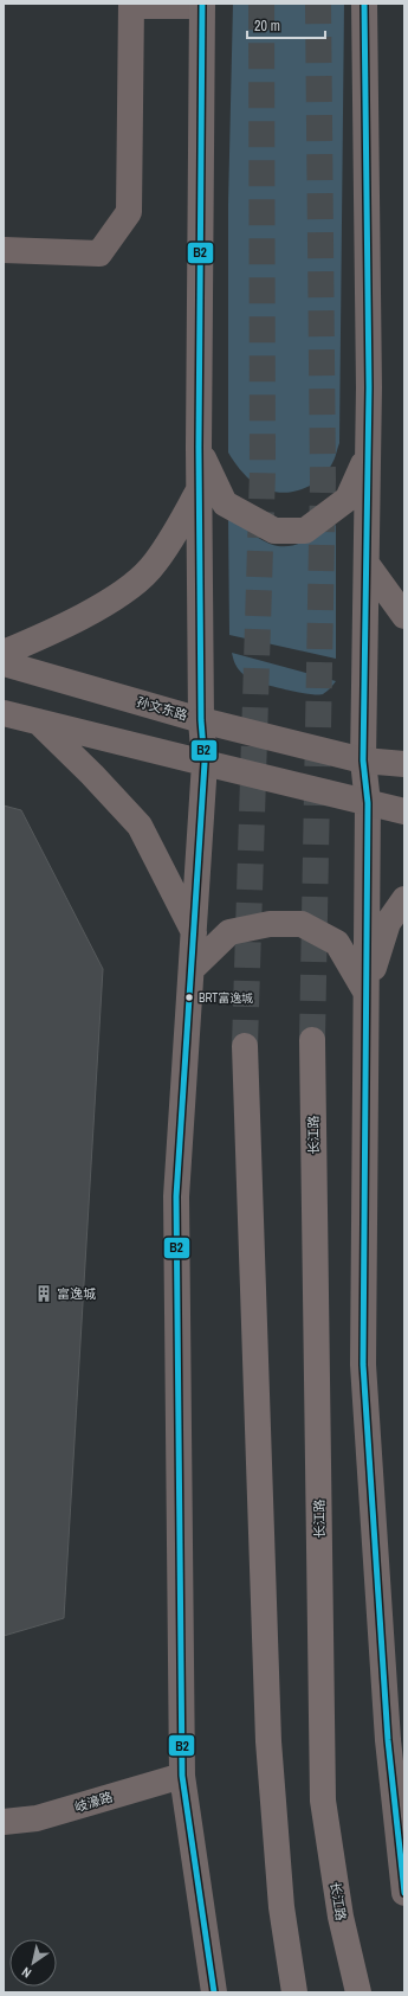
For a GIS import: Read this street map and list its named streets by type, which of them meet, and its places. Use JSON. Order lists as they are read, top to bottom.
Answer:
{
  "streets": {
    "highway": ["长江路"],
    "main road": ["孙文东路", "岐濠路"]
  },
  "places": {
    "other": ["BRT富逸城"],
    "building": ["富逸城"]
  },
  "lines": ["transit line B2"],
  "scale_bar": "20 m",
  "north": "bottom left"
}
